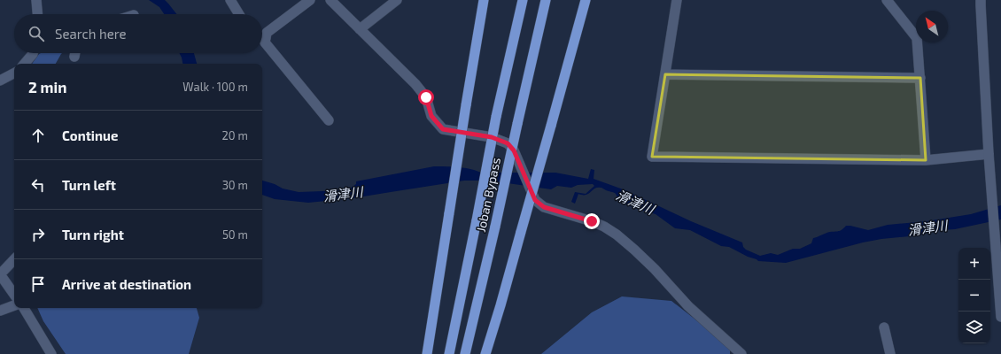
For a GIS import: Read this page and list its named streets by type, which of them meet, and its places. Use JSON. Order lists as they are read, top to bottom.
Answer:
{
  "streets": {
    "highway": ["Joban Bypass"]
  },
  "water": ["滑津川"],
  "north": "top left",
  "page": {
    "search": "Search here",
    "heading": ["2 min", "Walk · 100 m"],
    "list": [
      ["Continue", "20 m"],
      ["Turn left", "30 m"],
      ["Turn right", "50 m"],
      "Arrive at destination"
    ],
    "map_buttons": ["+", "−"]
  }
}
